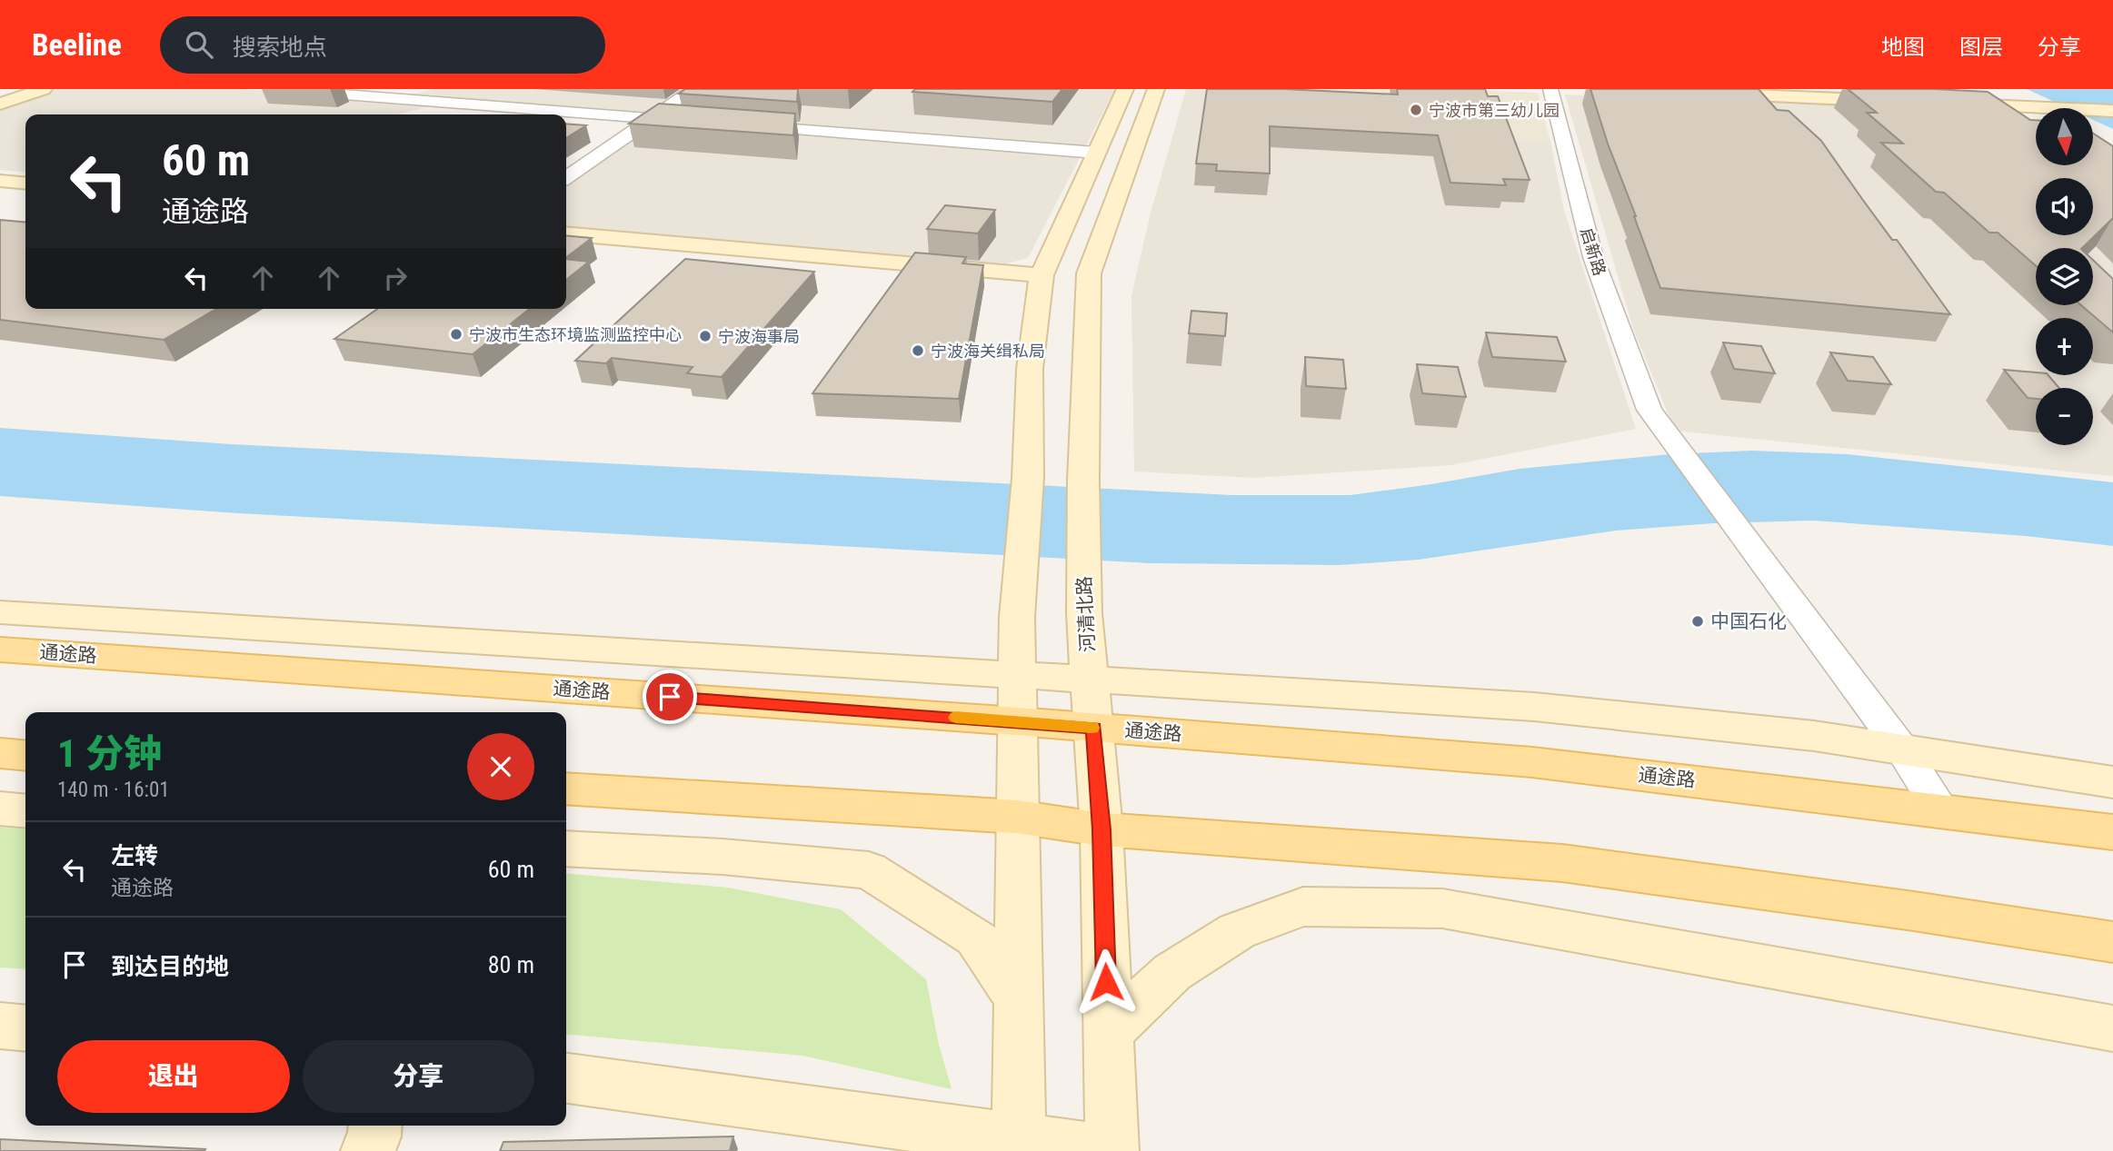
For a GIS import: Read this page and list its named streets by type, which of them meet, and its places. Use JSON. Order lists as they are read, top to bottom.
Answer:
{
  "streets": {
    "main road": ["河清北路", "通途路"],
    "street": ["启新路"]
  },
  "crossings": [
    ["启新路", "通途路"],
    ["河清北路", "通途路"]
  ],
  "places": [
    "宁波市第三幼儿园",
    "宁波市生态环境监测监控中心",
    "宁波海事局",
    "宁波海关缉私局",
    "中国石化"
  ],
  "north": "bottom",
  "page": {
    "header": "Beeline",
    "search": "搜索地点",
    "nav": ["地图", "图层", "分享"],
    "map_buttons": ["+", "−"],
    "turn": ["60 m", "通途路"],
    "heading": ["1 分钟", "140 m · 16:01"],
    "list": [
      {
        "name": "左转",
        "note": "通途路",
        "value": "60 m"
      },
      {
        "name": "到达目的地",
        "value": "80 m"
      }
    ],
    "buttons": ["退出", "分享"]
  }
}
